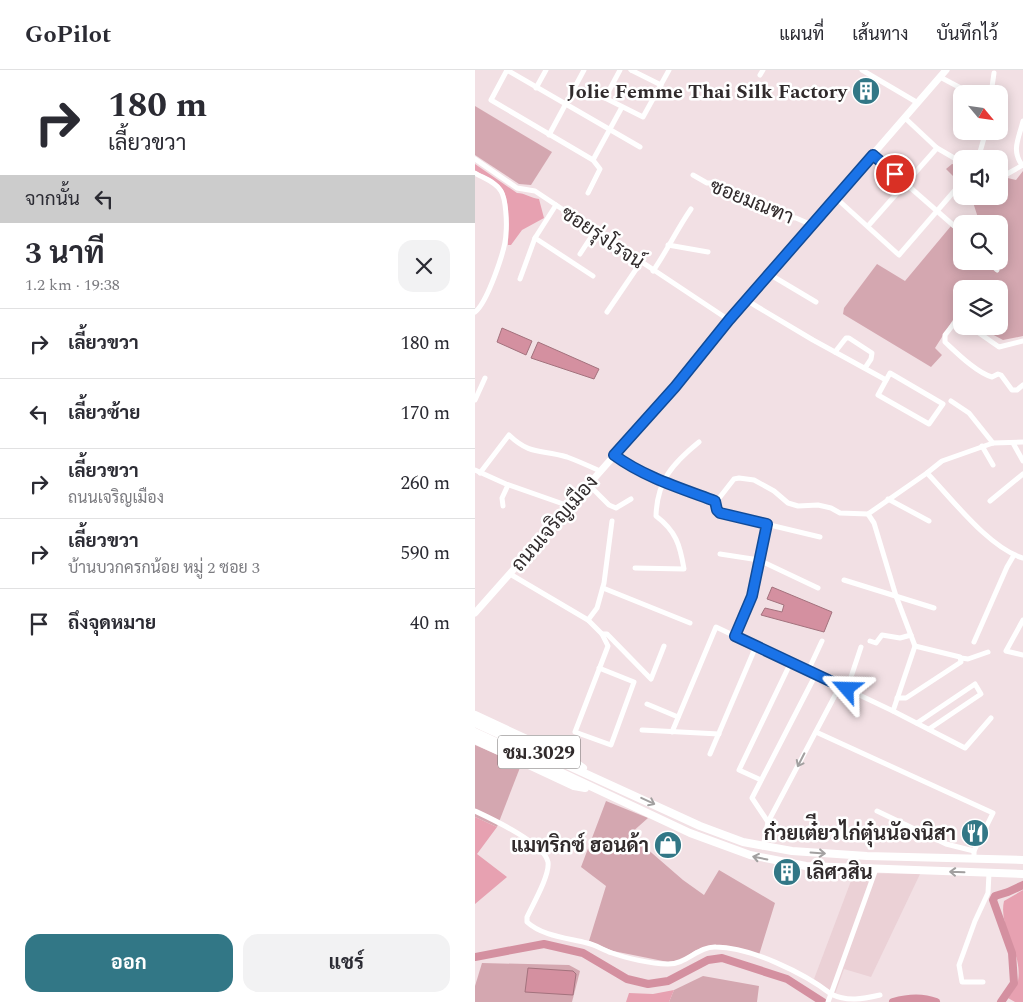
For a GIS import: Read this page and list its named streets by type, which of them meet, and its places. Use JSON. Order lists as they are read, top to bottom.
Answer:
{
  "streets": {
    "main road": ["ถนนเจริญเมือง", "ชม.3029"],
    "street": ["ซอยมณฑา", "ซอยรุ่งโรจน์"]
  },
  "crossings": [
    ["ซอยมณฑา", "ถนนเจริญเมือง"],
    ["ซอยรุ่งโรจน์", "ถนนเจริญเมือง"]
  ],
  "places": {
    "building": ["Jolie Femme Thai Silk Factory", "เลิศวสิน"],
    "restaurant": ["ก๋วยเต๋ียวไก่ตุ๋นนัองนิสา"],
    "shop": ["แมทริกซ์ ฮอนด้า"]
  },
  "north": "bottom right",
  "page": {
    "header": "GoPilot",
    "nav": ["แผนที่", "เส้นทาง", "บันทึกไว้"],
    "turn": ["180 m", "เลี้ยวขวา"],
    "then": "จากนั้น",
    "heading": ["3 นาที", "1.2 km · 19:38"],
    "list": [
      {
        "name": "เลี้ยวขวา",
        "value": "180 m"
      },
      {
        "name": "เลี้ยวซ้าย",
        "value": "170 m"
      },
      {
        "name": "เลี้ยวขวา",
        "note": "ถนนเจริญเมือง",
        "value": "260 m"
      },
      {
        "name": "เลี้ยวขวา",
        "note": "บ้านบวกครกน้อย หมู่ 2 ซอย 3",
        "value": "590 m"
      },
      {
        "name": "ถึงจุดหมาย",
        "value": "40 m"
      }
    ],
    "buttons": ["ออก", "แชร์"]
  }
}
